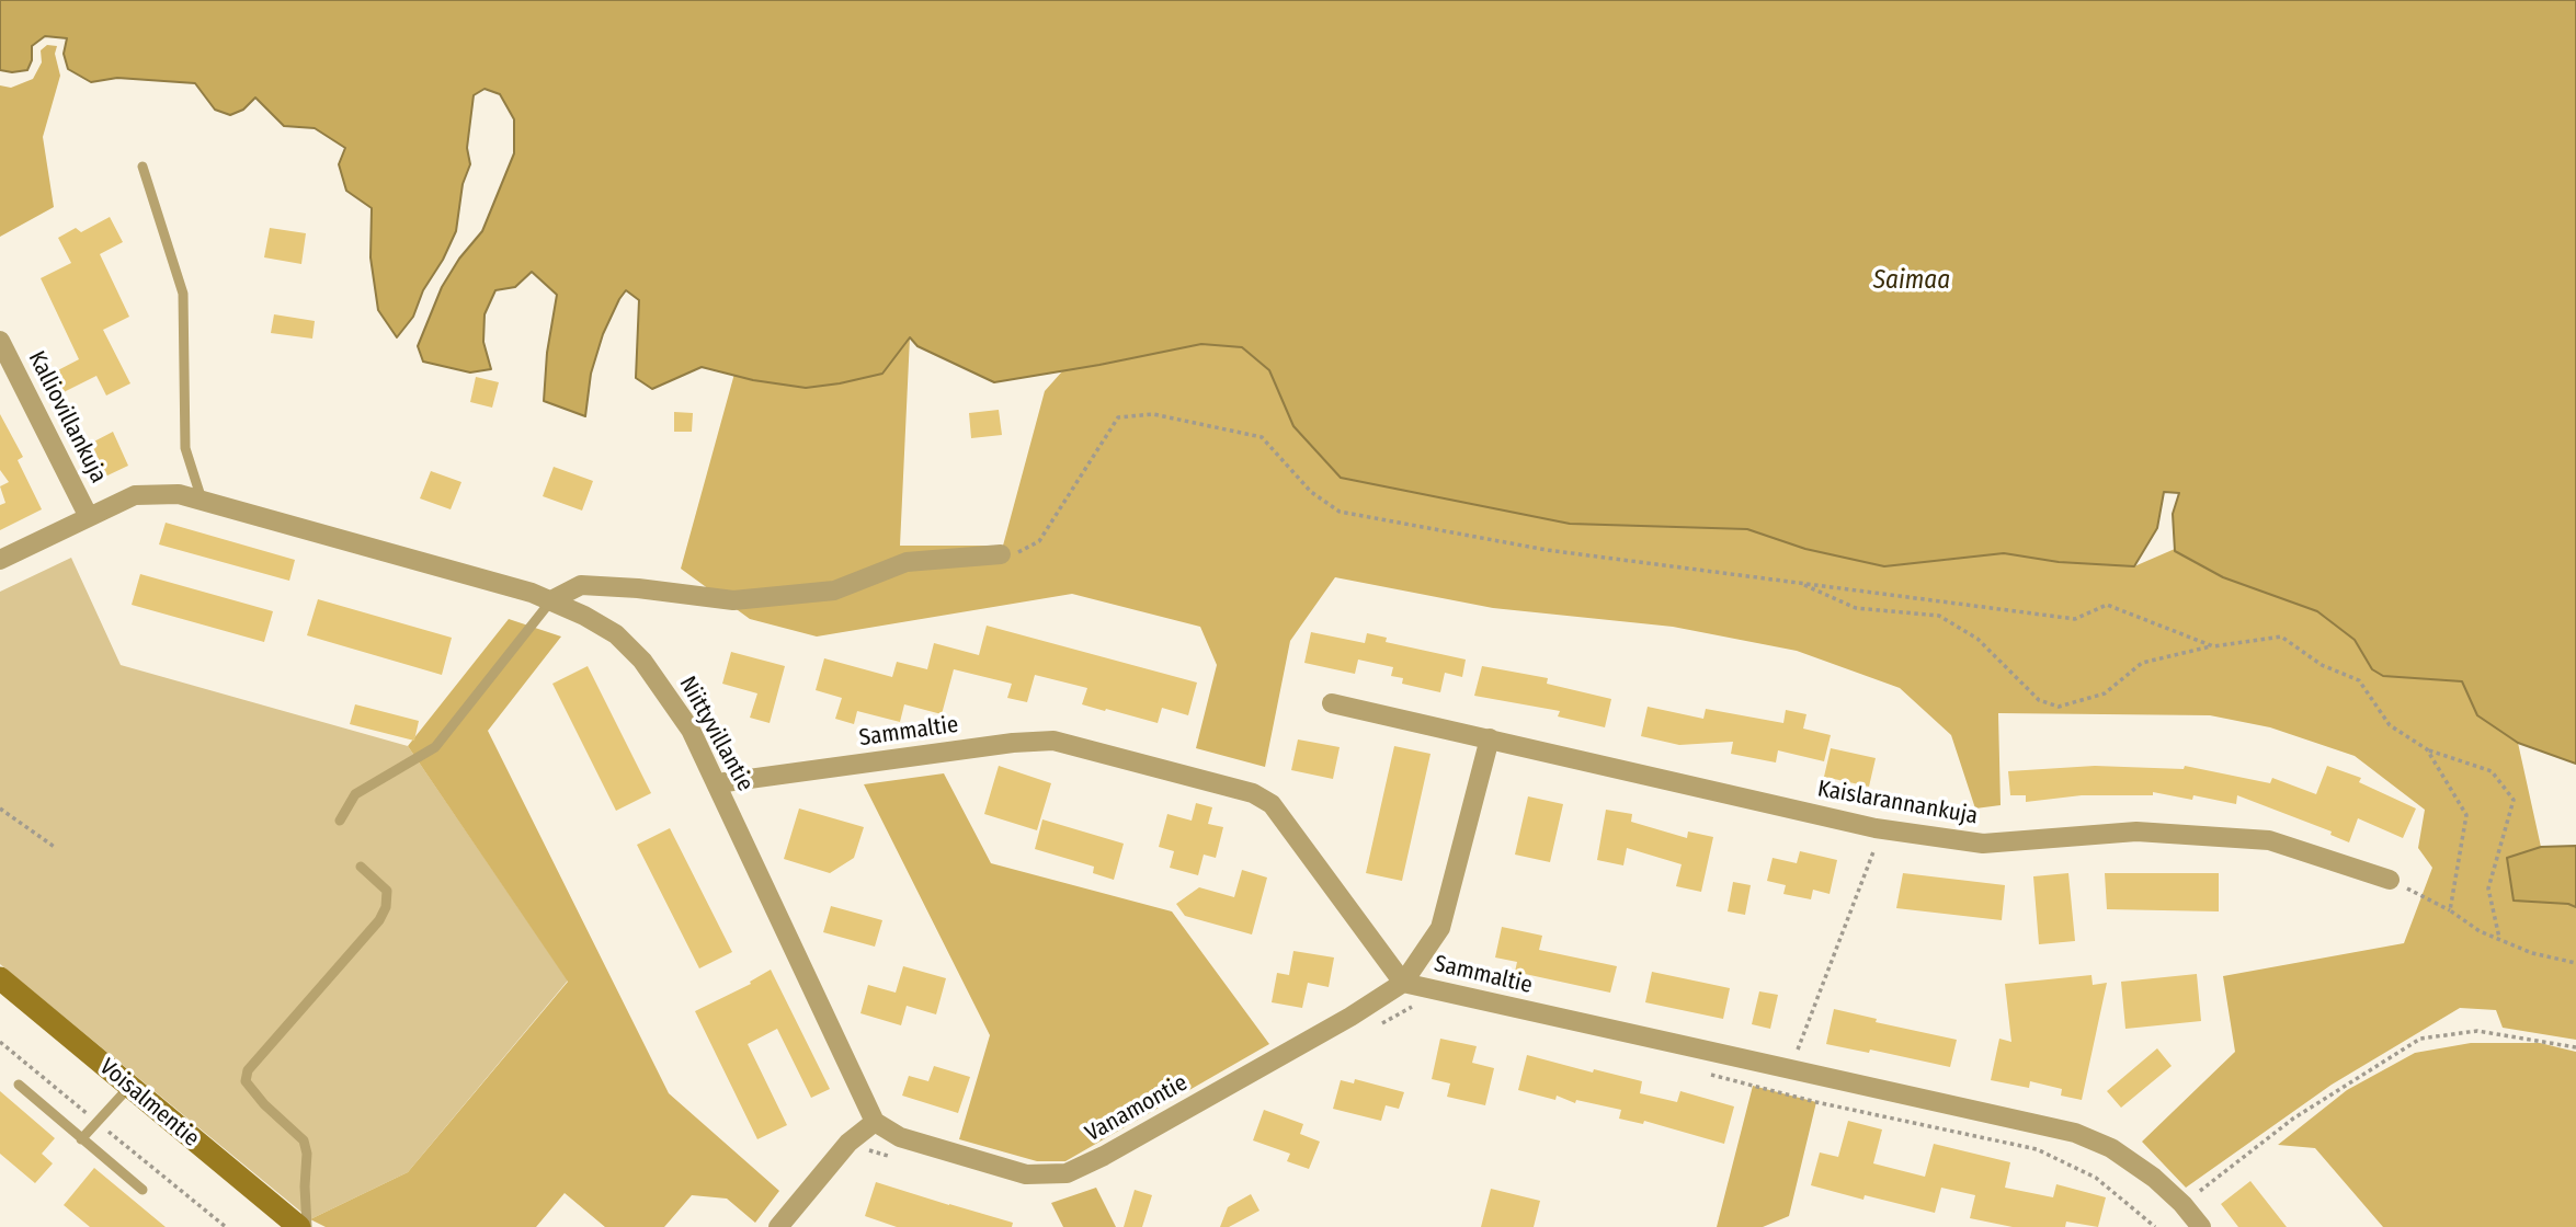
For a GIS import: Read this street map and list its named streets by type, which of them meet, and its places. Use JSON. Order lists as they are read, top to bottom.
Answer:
{
  "streets": {
    "street": [
      "Kalliovillankuja",
      "Sammaltie",
      "Niittyvillantie",
      "Kaislarannankuja",
      "Voisalmentie",
      "Vanamontie"
    ]
  },
  "crossings": [
    ["Kalliovillankuja", "Niittyvillantie"],
    ["Sammaltie", "Niittyvillantie"],
    ["Sammaltie", "Vanamontie"],
    ["Niittyvillantie", "Vanamontie"]
  ],
  "water": ["Saimaa"]
}
